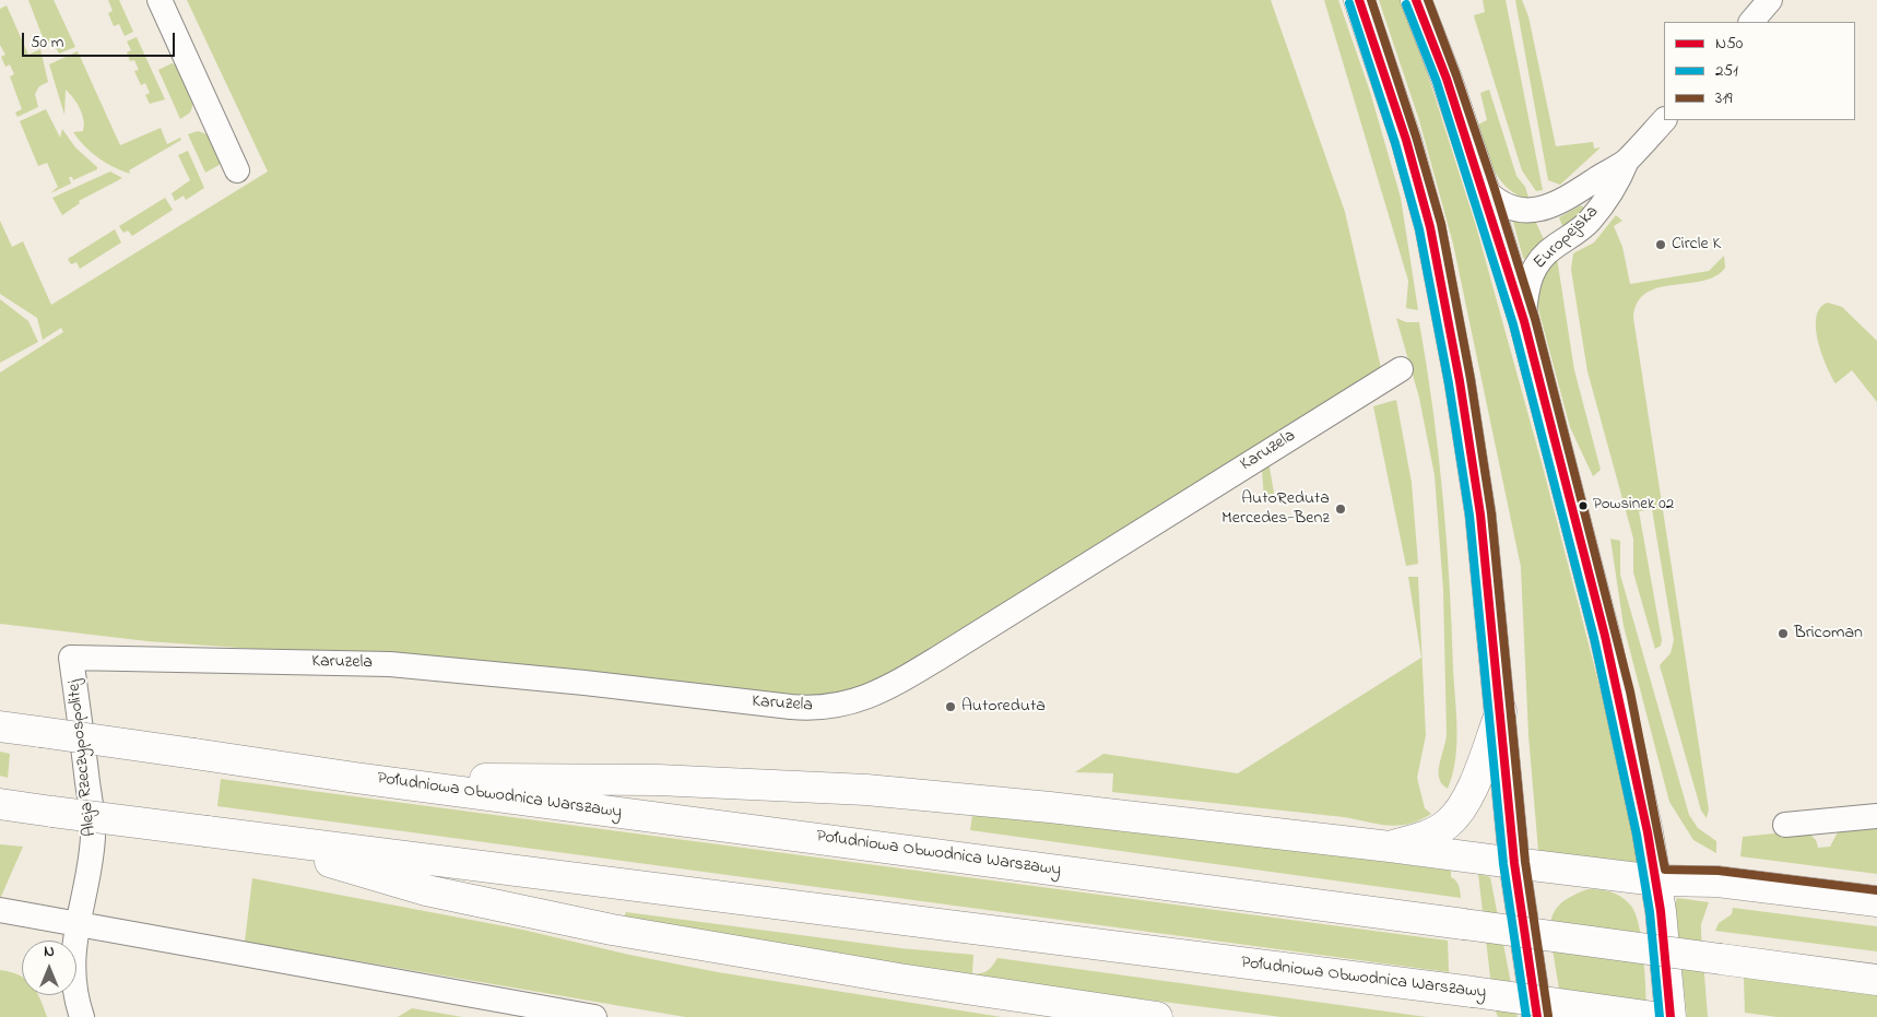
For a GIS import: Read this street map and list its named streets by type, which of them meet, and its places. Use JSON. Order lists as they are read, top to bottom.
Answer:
{
  "streets": {
    "main road": ["Południowa Obwodnica Warszawy"],
    "street": ["Europejska", "Karuzela", "Aleja Rzeczypospolitej"]
  },
  "crossings": [
    ["Karuzela", "Aleja Rzeczypospolitej"]
  ],
  "places": [
    "Circle K",
    "Powsinek 02",
    "AutoReduta Mercedes-Benz",
    "Bricoman",
    "Autoreduta"
  ],
  "lines": ["transit line N50", "transit line 319", "transit line 251"],
  "legend": ["N50", "251", "319"],
  "scale_bar": "50 m",
  "north": "top"
}
